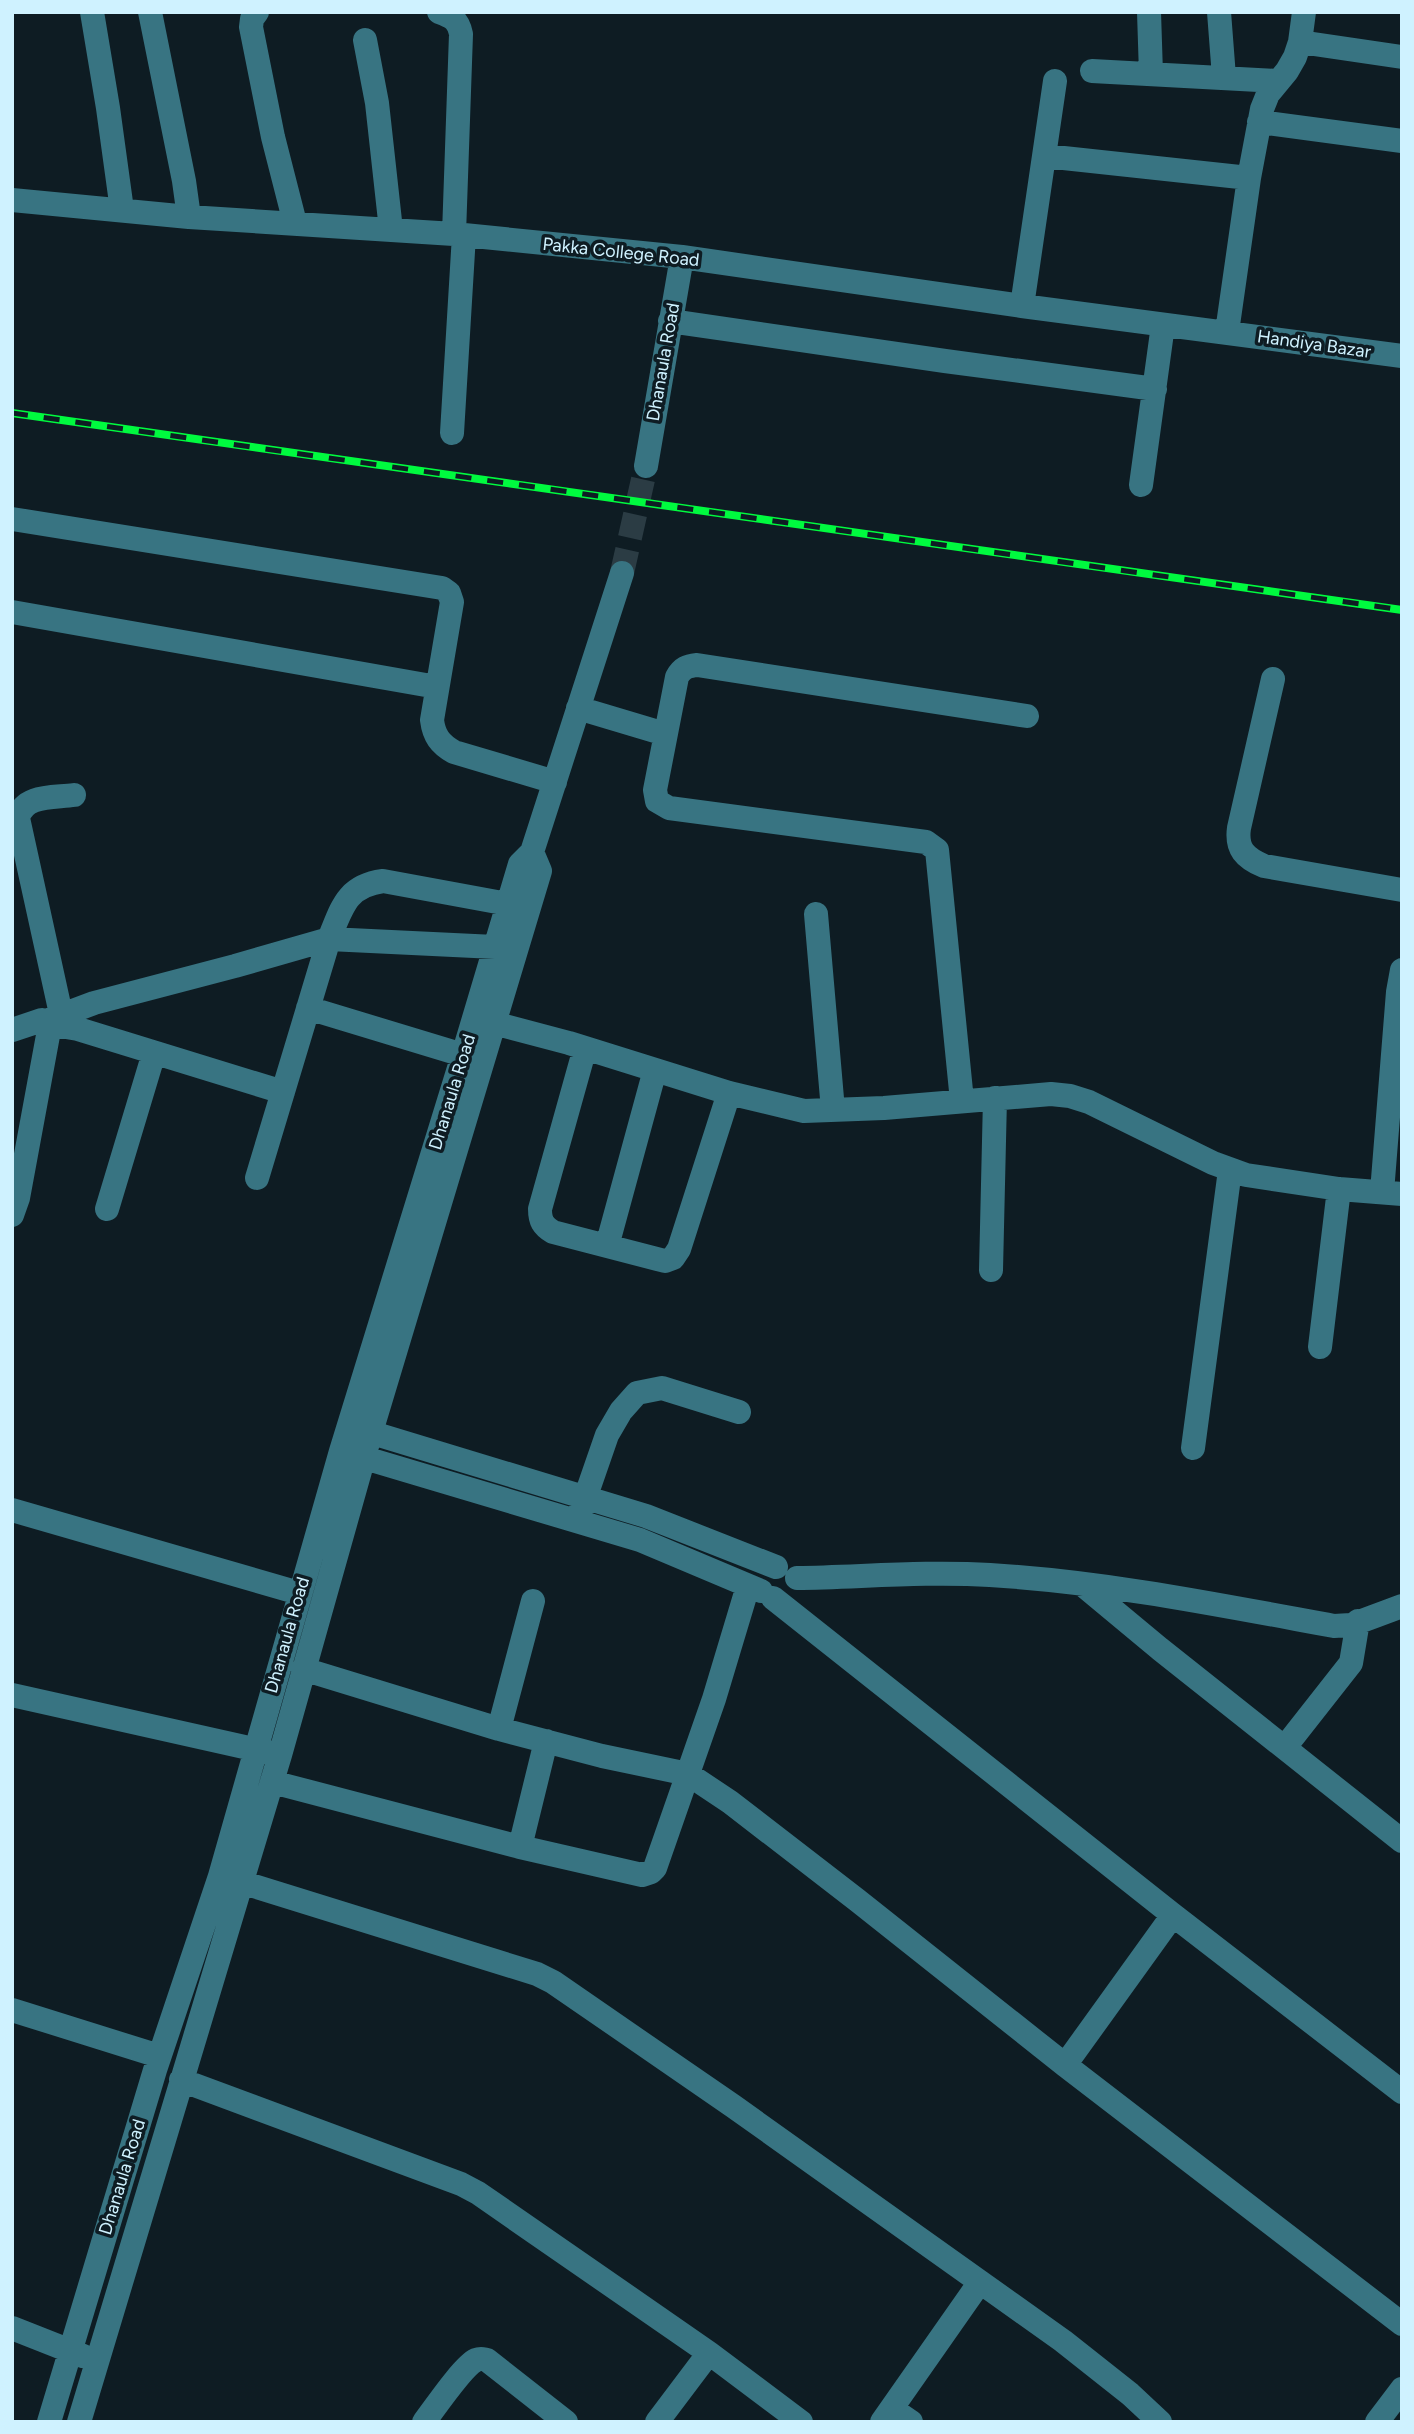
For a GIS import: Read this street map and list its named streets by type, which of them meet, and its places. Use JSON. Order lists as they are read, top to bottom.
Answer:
{
  "streets": {
    "street": ["Pakka College Road", "Handiya Bazar", "Dhanaula Road"]
  },
  "crossings": [
    ["Pakka College Road", "Handiya Bazar"],
    ["Pakka College Road", "Dhanaula Road"]
  ]
}
